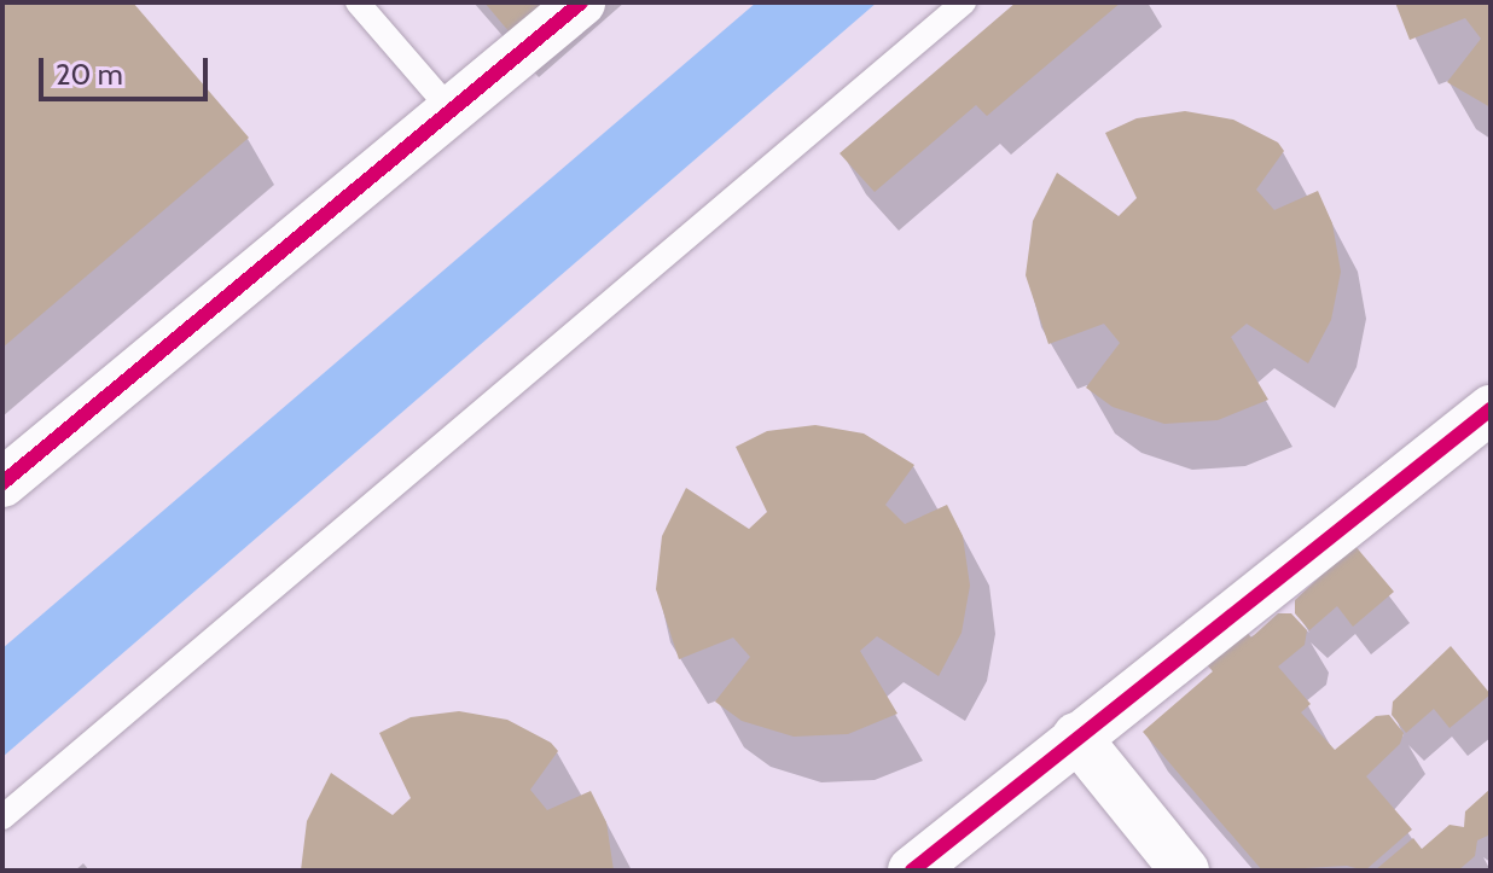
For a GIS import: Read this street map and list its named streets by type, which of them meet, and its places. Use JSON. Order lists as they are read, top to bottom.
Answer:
{
  "scale_bar": "20 m"
}
